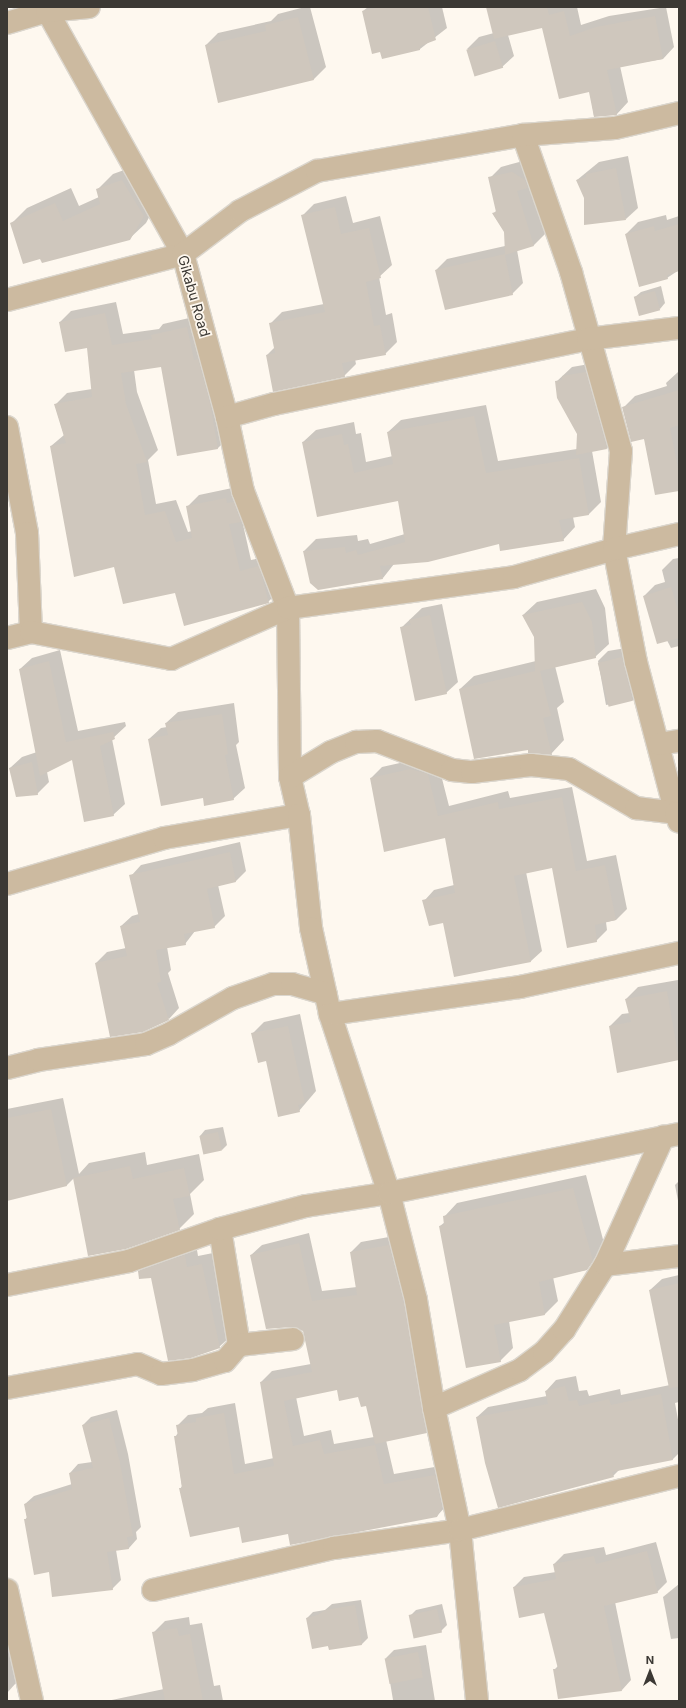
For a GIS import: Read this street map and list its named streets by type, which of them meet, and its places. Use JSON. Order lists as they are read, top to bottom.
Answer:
{
  "streets": {
    "street": ["Gikabu Road"]
  },
  "north": "top"
}
